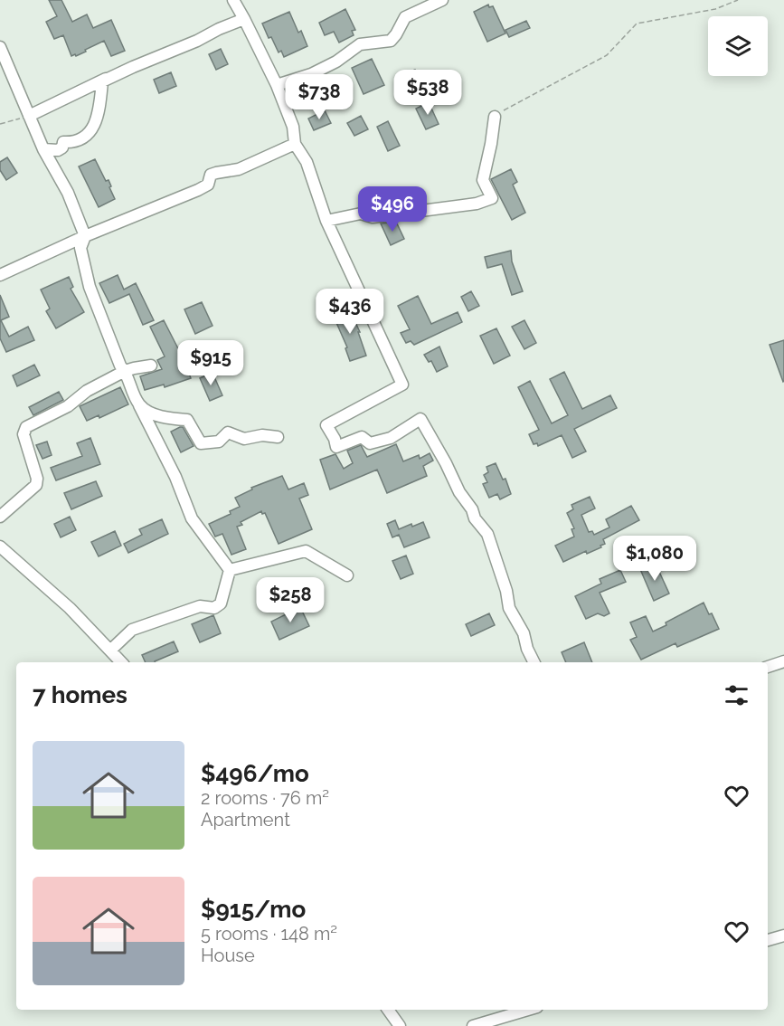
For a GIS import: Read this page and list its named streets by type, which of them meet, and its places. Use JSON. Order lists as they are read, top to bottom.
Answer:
{
  "page": {
    "price": [
      "$538",
      "$738",
      "$496",
      "$436",
      "$915",
      "$1,080",
      "$258"
    ],
    "heading": "7 homes",
    "list": [
      {
        "name": "$496/mo",
        "note": "2 rooms · 76 m² · Apartment"
      },
      {
        "name": "$915/mo",
        "note": "5 rooms · 148 m² · House"
      }
    ]
  }
}
